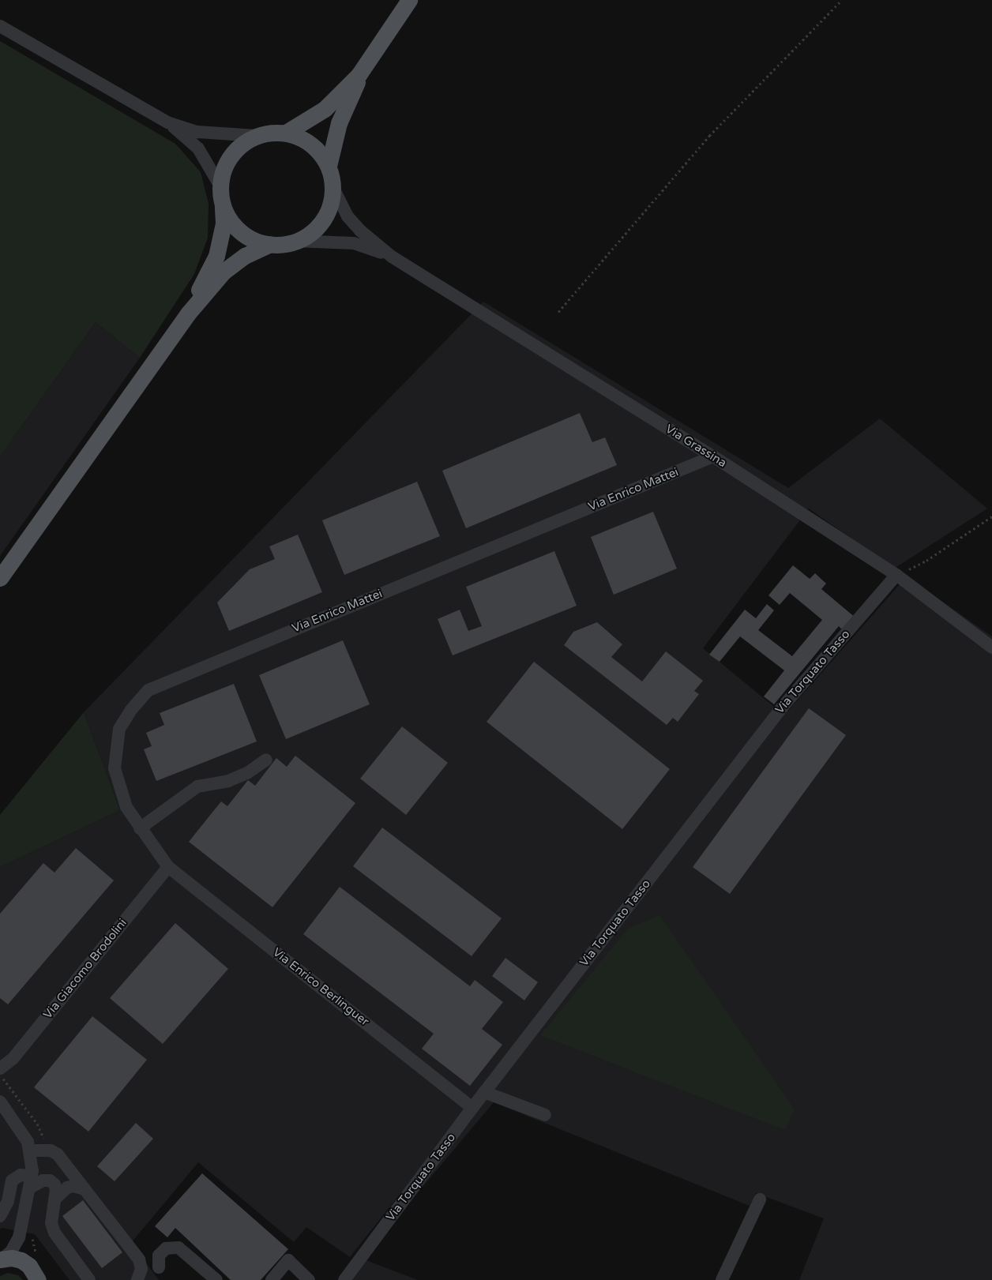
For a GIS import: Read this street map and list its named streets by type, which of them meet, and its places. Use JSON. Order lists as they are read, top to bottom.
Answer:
{
  "streets": {
    "street": [
      "Via Grassina",
      "Via Enrico Mattei",
      "Via Torquato Tasso",
      "Via Giacomo Brodolini",
      "Via Enrico Berlinguer"
    ]
  },
  "crossings": [
    ["Via Grassina", "Via Enrico Mattei"],
    ["Via Grassina", "Via Torquato Tasso"],
    ["Via Enrico Mattei", "Via Giacomo Brodolini"],
    ["Via Enrico Mattei", "Via Enrico Berlinguer"],
    ["Via Torquato Tasso", "Via Enrico Berlinguer"],
    ["Via Giacomo Brodolini", "Via Enrico Berlinguer"]
  ]
}
